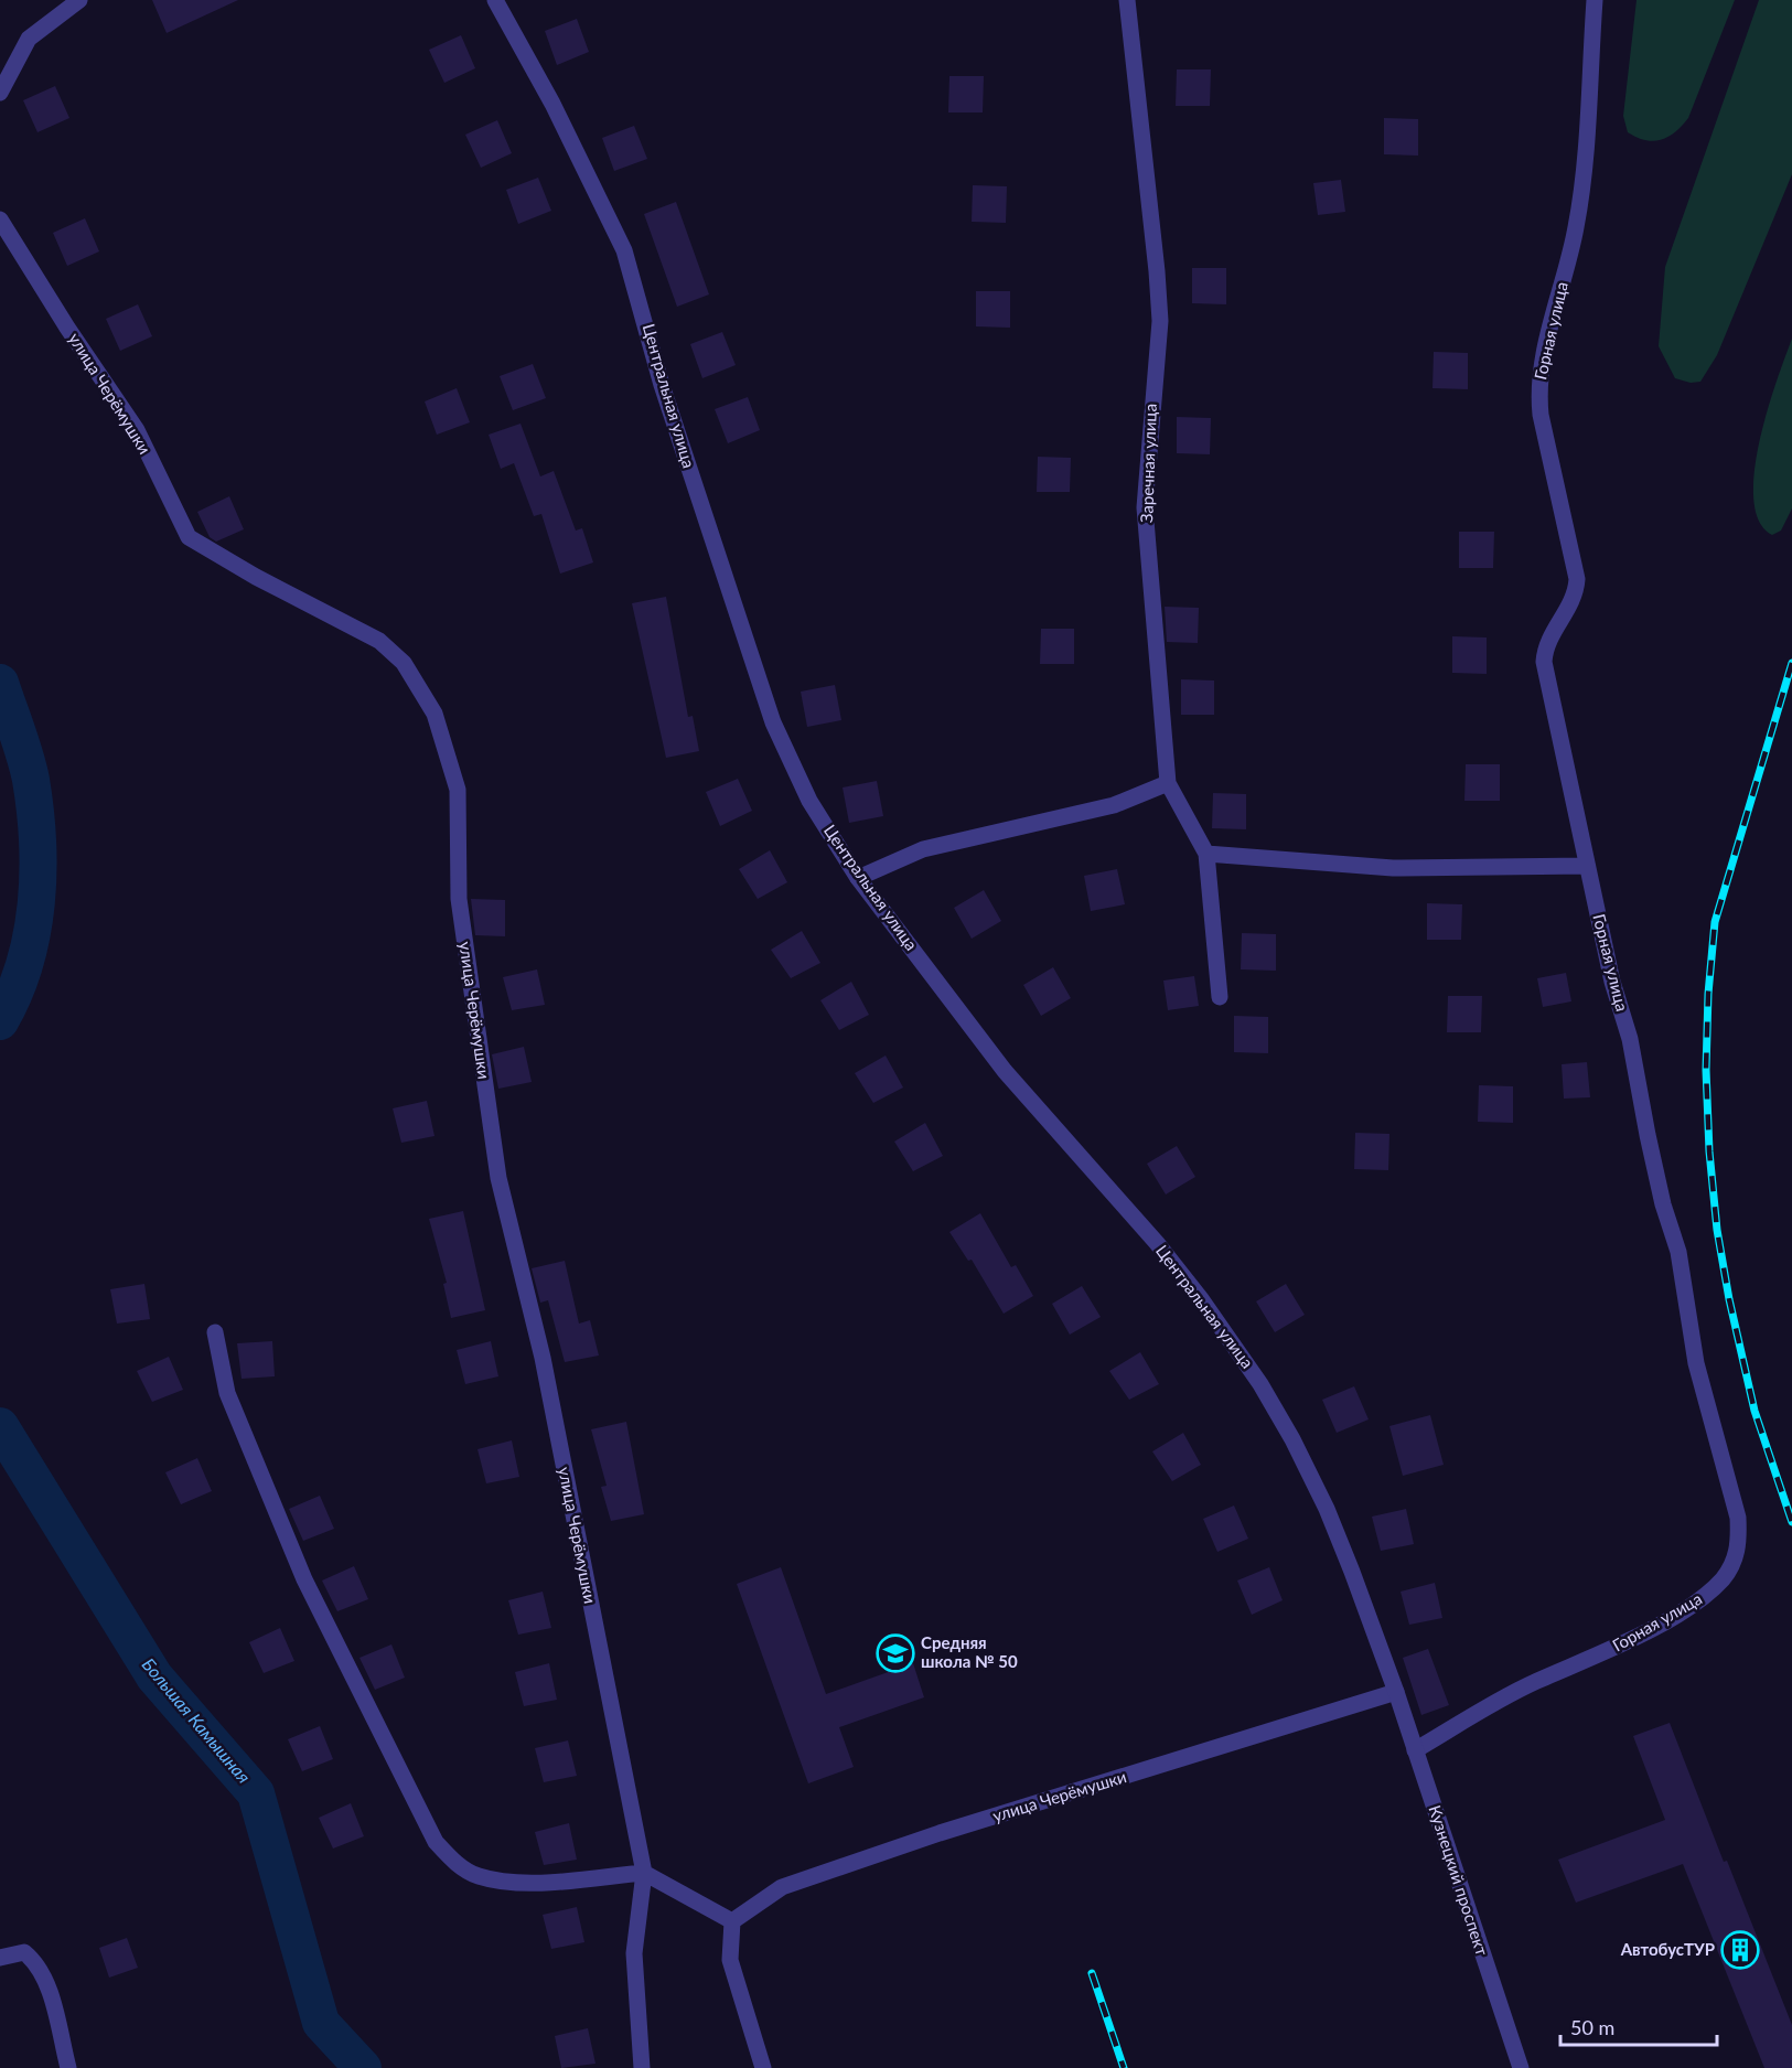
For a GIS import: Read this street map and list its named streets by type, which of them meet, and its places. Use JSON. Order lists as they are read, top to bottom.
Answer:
{
  "streets": {
    "street": [
      "Горная улица",
      "улица Черёмушки",
      "Центральная улица",
      "Заречная улица",
      "Кузнецкий проспект"
    ]
  },
  "crossings": [
    ["Горная улица", "Кузнецкий проспект"],
    ["улица Черёмушки", "Центральная улица"],
    ["улица Черёмушки", "Кузнецкий проспект"],
    ["Центральная улица", "Кузнецкий проспект"]
  ],
  "water": ["Большая Камышная"],
  "places": {
    "school or university": ["Средняя школа № 50"],
    "building": ["АвтобусТУР"]
  },
  "scale_bar": "50 m"
}
